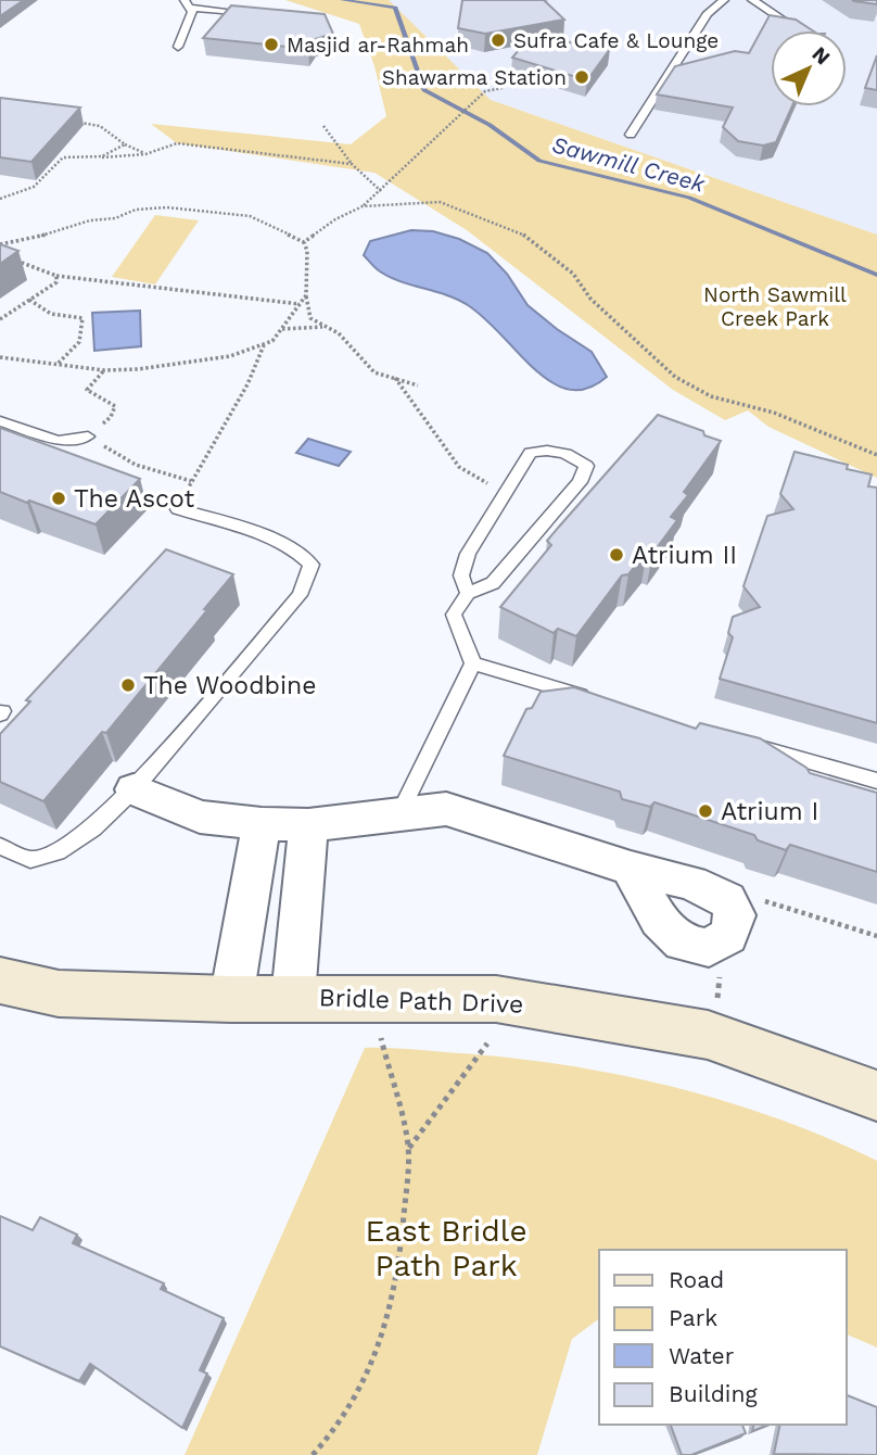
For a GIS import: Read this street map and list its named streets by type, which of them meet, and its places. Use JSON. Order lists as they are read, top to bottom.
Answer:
{
  "streets": {
    "street": ["Bridle Path Drive"]
  },
  "water": ["Sawmill Creek"],
  "parks": ["North Sawmill Creek Park", "East Bridle Path Park"],
  "places": [
    "Sufra Cafe & Lounge",
    "Masjid ar-Rahmah",
    "Shawarma Station",
    "The Ascot",
    "Atrium II",
    "The Woodbine",
    "Atrium I"
  ],
  "legend": [
    "Road",
    "Park",
    "Water",
    "Building"
  ],
  "north": "top right"
}
